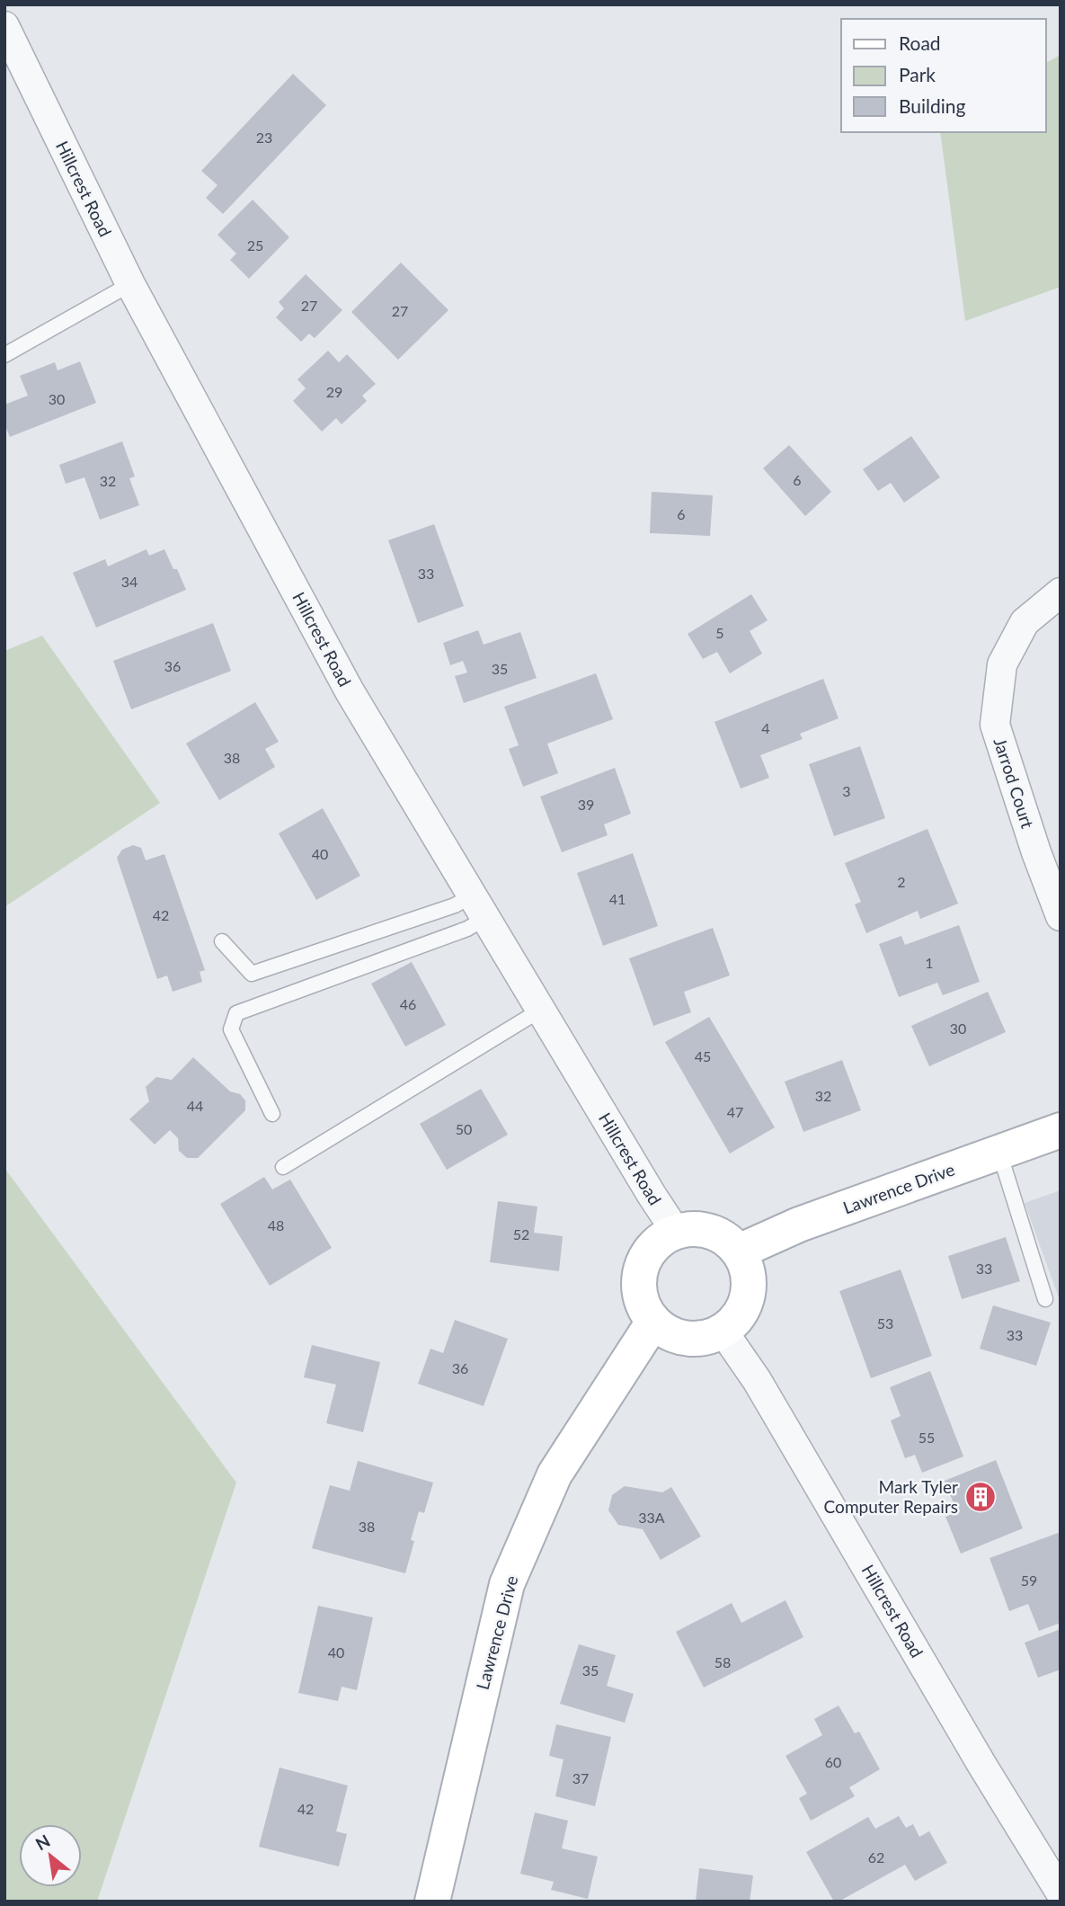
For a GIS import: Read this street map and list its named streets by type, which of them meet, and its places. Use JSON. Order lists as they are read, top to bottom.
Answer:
{
  "streets": {
    "street": ["Hillcrest Road", "Jarrod Court", "Lawrence Drive"]
  },
  "crossings": [
    ["Hillcrest Road", "Lawrence Drive"]
  ],
  "places": {
    "building": ["Mark Tyler Computer Repairs"]
  },
  "house_numbers": [
    "23",
    "25",
    "27",
    "27",
    "29",
    "30",
    "6",
    "32",
    "6",
    "33",
    "34",
    "5",
    "36",
    "35",
    "4",
    "38",
    "3",
    "39",
    "40",
    "2",
    "41",
    "42",
    "1",
    "46",
    "30",
    "45",
    "32",
    "44",
    "47",
    "50",
    "48",
    "52",
    "33",
    "53",
    "33",
    "36",
    "55",
    "33A",
    "38",
    "59",
    "40",
    "58",
    "35",
    "60",
    "37",
    "42",
    "62"
  ],
  "legend": ["Road", "Park", "Building"],
  "north": "top left"
}
